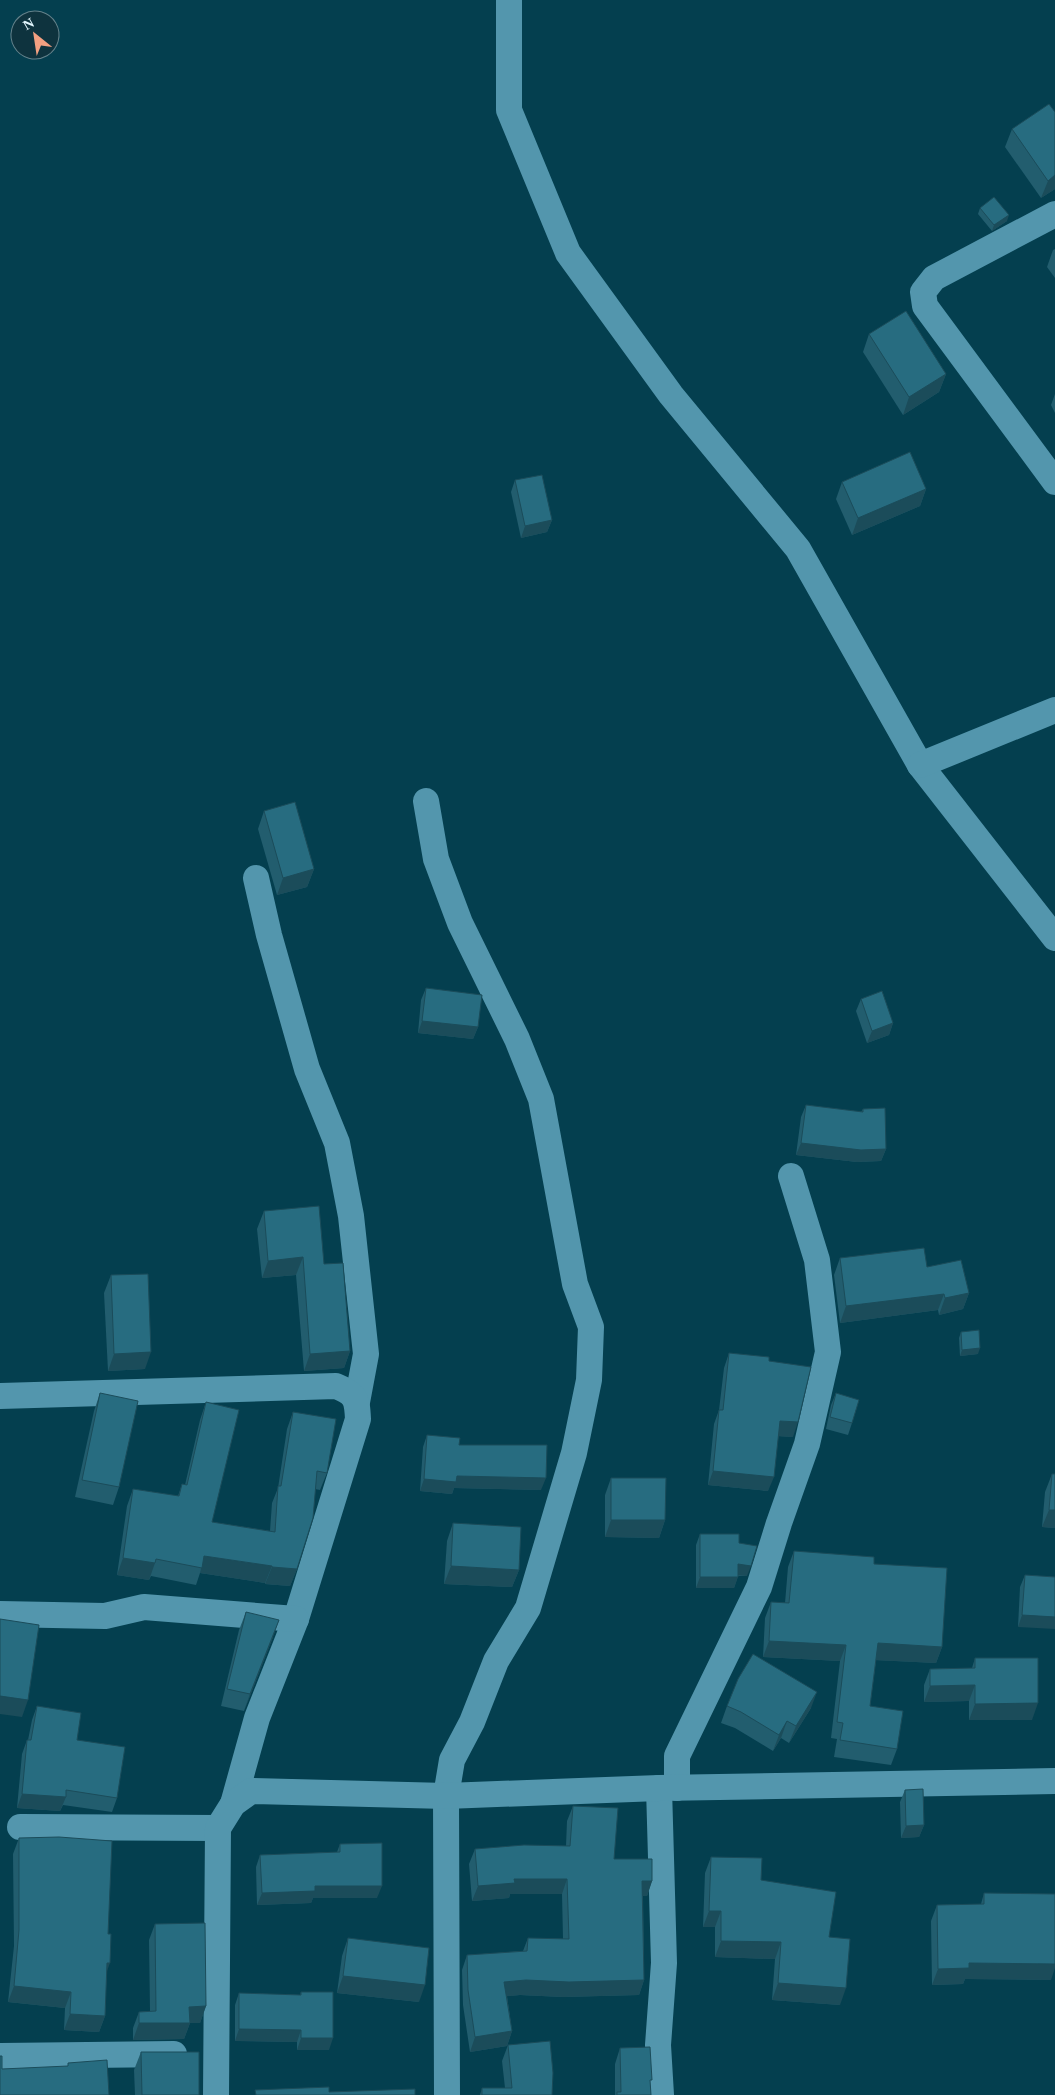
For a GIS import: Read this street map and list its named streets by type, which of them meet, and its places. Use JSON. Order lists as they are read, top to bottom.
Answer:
{
  "north": "top left"
}
